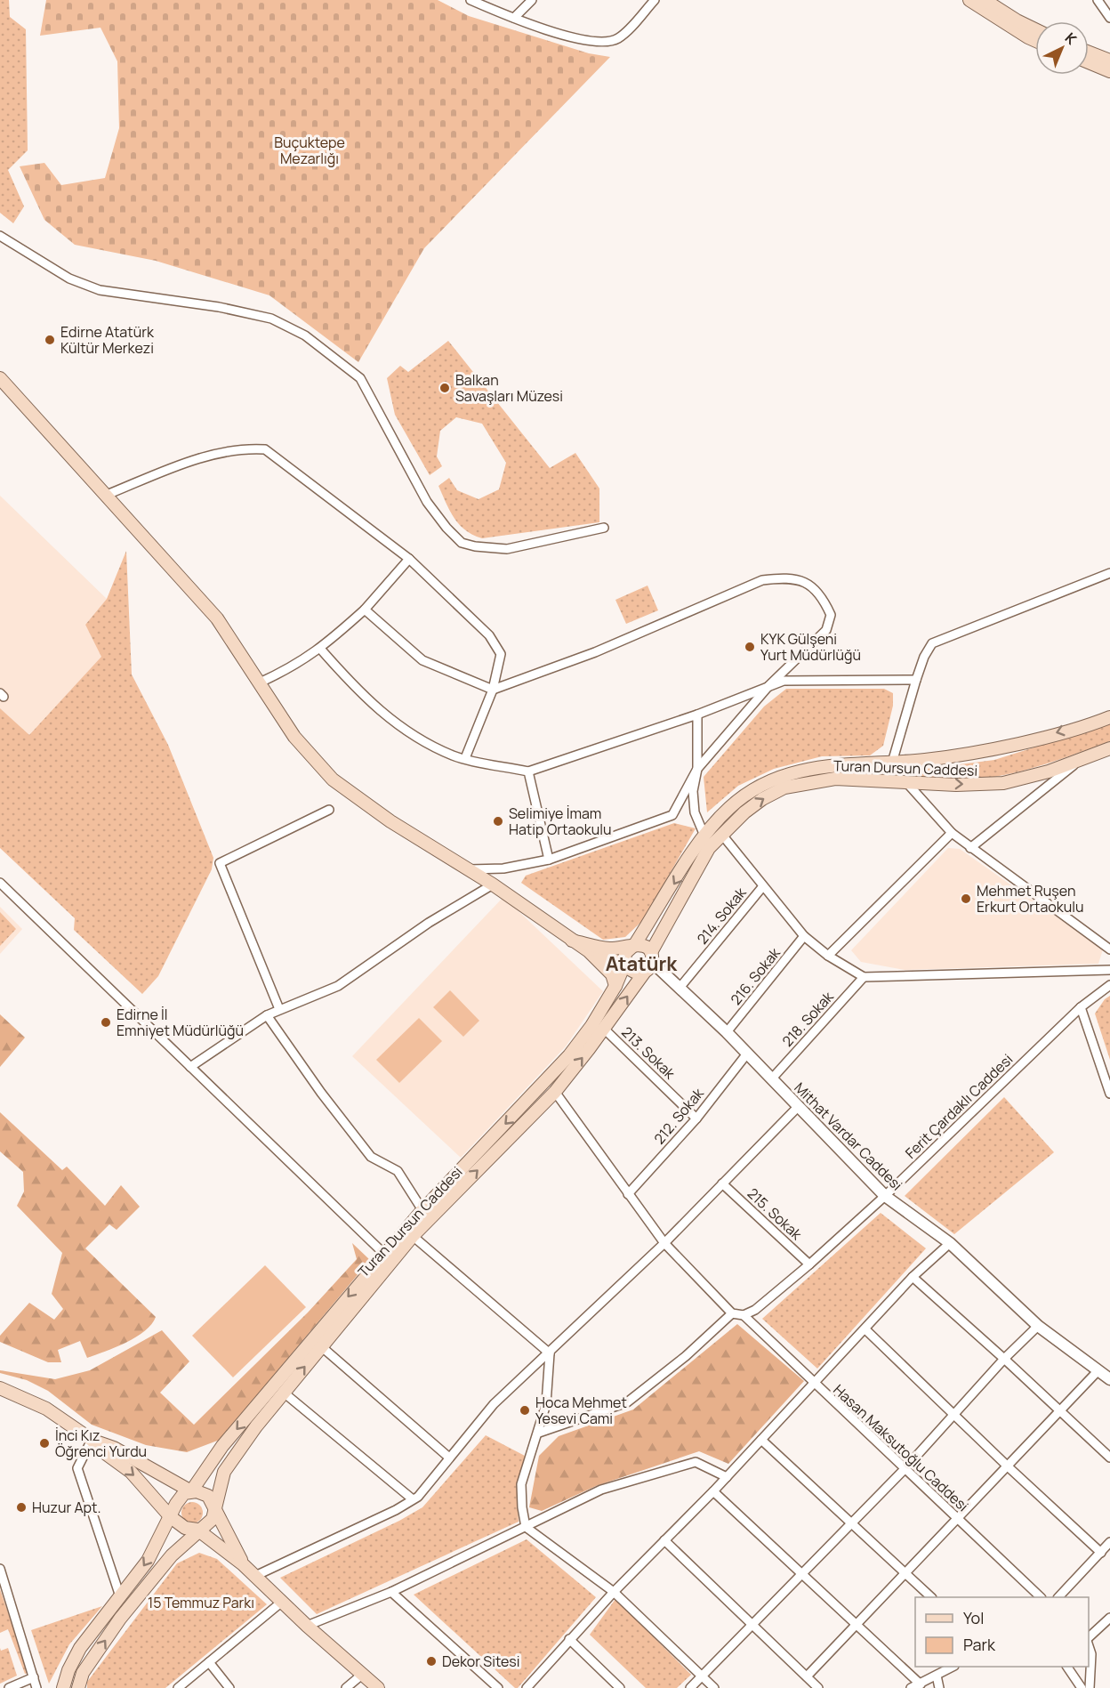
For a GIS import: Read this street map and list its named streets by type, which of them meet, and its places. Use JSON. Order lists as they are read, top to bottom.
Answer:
{
  "streets": {
    "main road": ["Turan Dursun Caddesi"],
    "street": [
      "214. Sokak",
      "216. Sokak",
      "218. Sokak",
      "213. Sokak",
      "Ferit Çardaklı Caddesi",
      "212. Sokak",
      "Mithat Vardar Caddesi",
      "215. Sokak",
      "Hasan Maksutoğlu Caddesi"
    ]
  },
  "crossings": [
    ["Turan Dursun Caddesi", "213. Sokak"],
    ["Turan Dursun Caddesi", "Mithat Vardar Caddesi"],
    ["214. Sokak", "Mithat Vardar Caddesi"],
    ["216. Sokak", "Mithat Vardar Caddesi"],
    ["218. Sokak", "Mithat Vardar Caddesi"],
    ["213. Sokak", "212. Sokak"],
    ["Ferit Çardaklı Caddesi", "Mithat Vardar Caddesi"],
    ["Ferit Çardaklı Caddesi", "215. Sokak"],
    ["Ferit Çardaklı Caddesi", "Hasan Maksutoğlu Caddesi"],
    ["212. Sokak", "Mithat Vardar Caddesi"]
  ],
  "districts": ["Atatürk"],
  "parks": ["Buçuktepe Mezarlığı", "15 Temmuz Parkı"],
  "places": [
    "Edirne Atatürk Kültür Merkezi",
    "Balkan Savaşları Müzesi",
    "KYK Gülşeni Yurt Müdürlüğü",
    "Selimiye İmam Hatip Ortaokulu",
    "Mehmet Ruşen Erkurt Ortaokulu",
    "Edirne İl Emniyet Müdürlüğü",
    "Hoca Mehmet Yesevi Cami",
    "İnci Kız Öğrenci Yurdu",
    "Huzur Apt.",
    "Dekor Sitesi"
  ],
  "legend": ["Yol", "Park"],
  "north": "top right"
}
